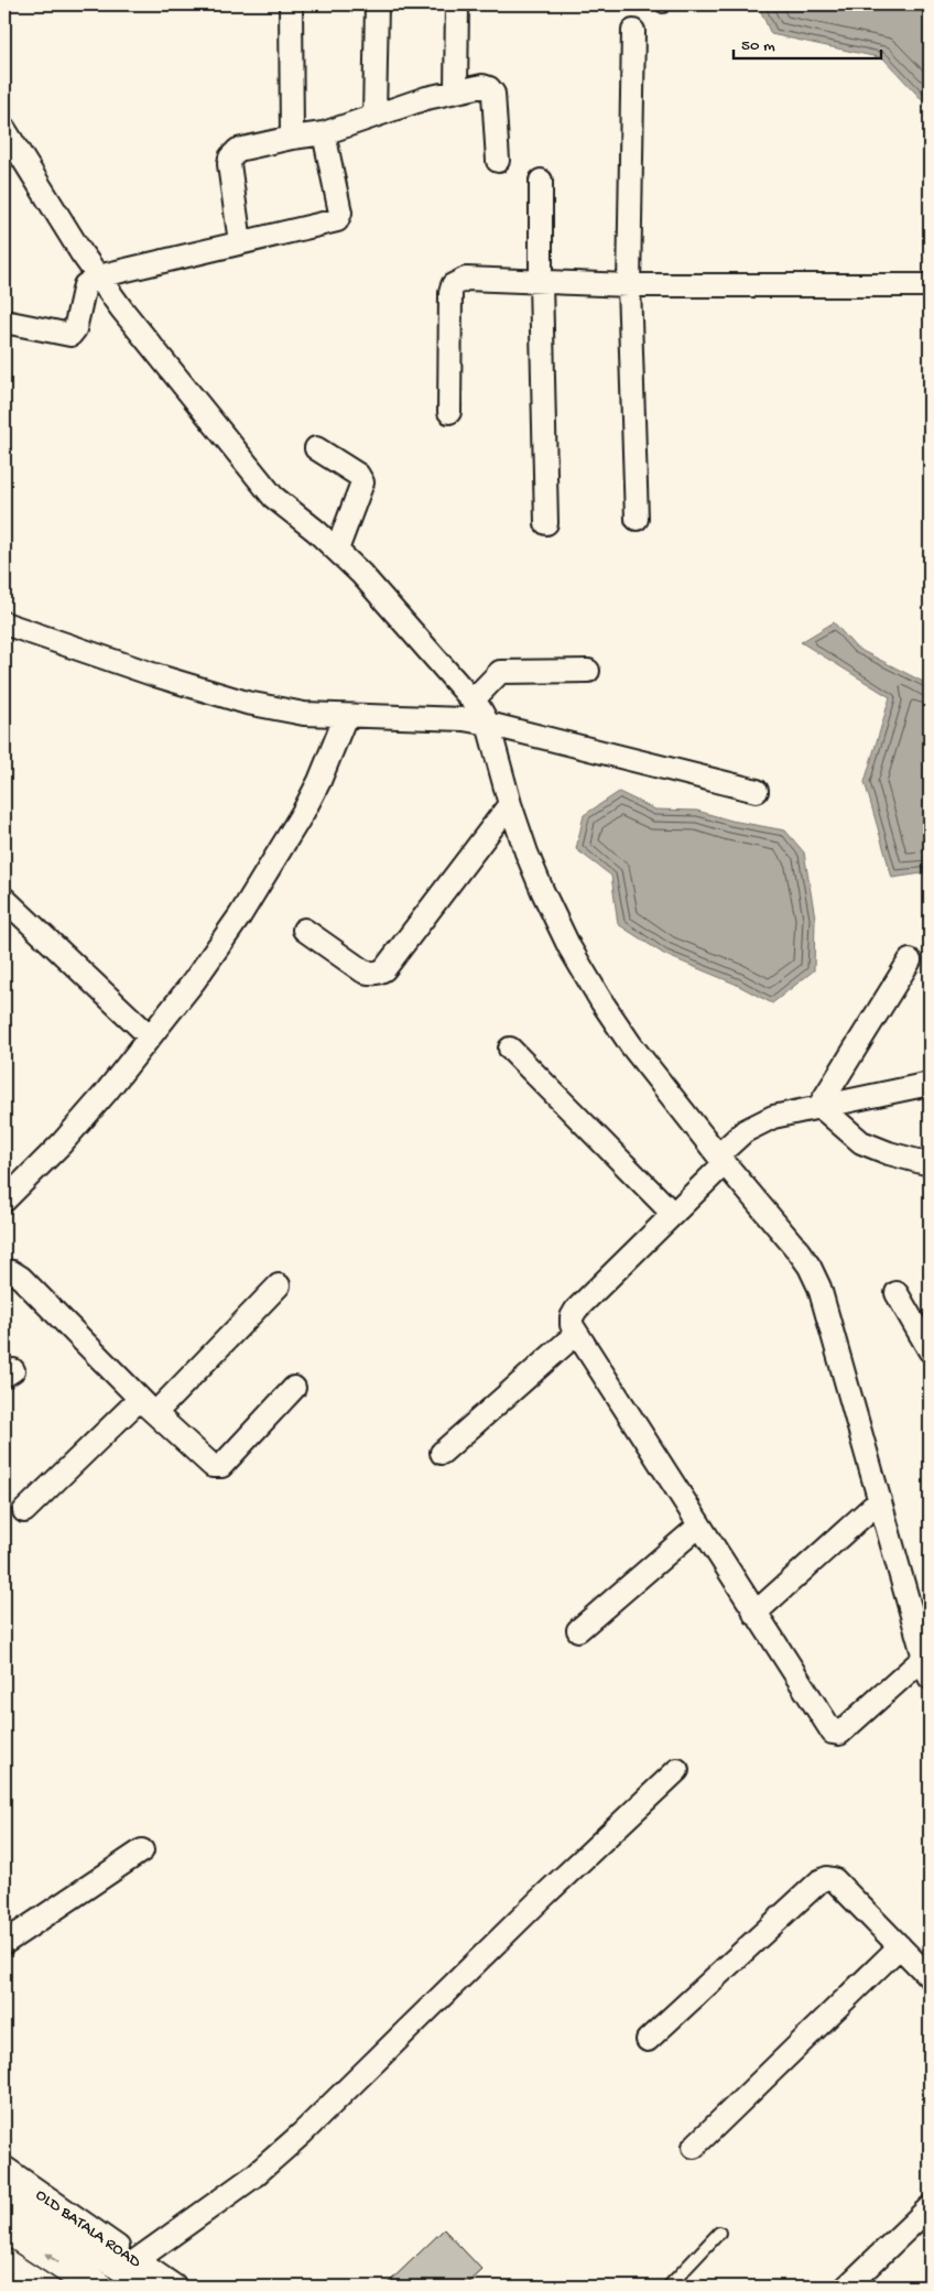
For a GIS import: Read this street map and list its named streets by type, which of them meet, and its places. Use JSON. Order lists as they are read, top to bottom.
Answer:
{
  "streets": {
    "street": ["OLD BATALA ROAD"]
  },
  "scale_bar": "50 m"
}
